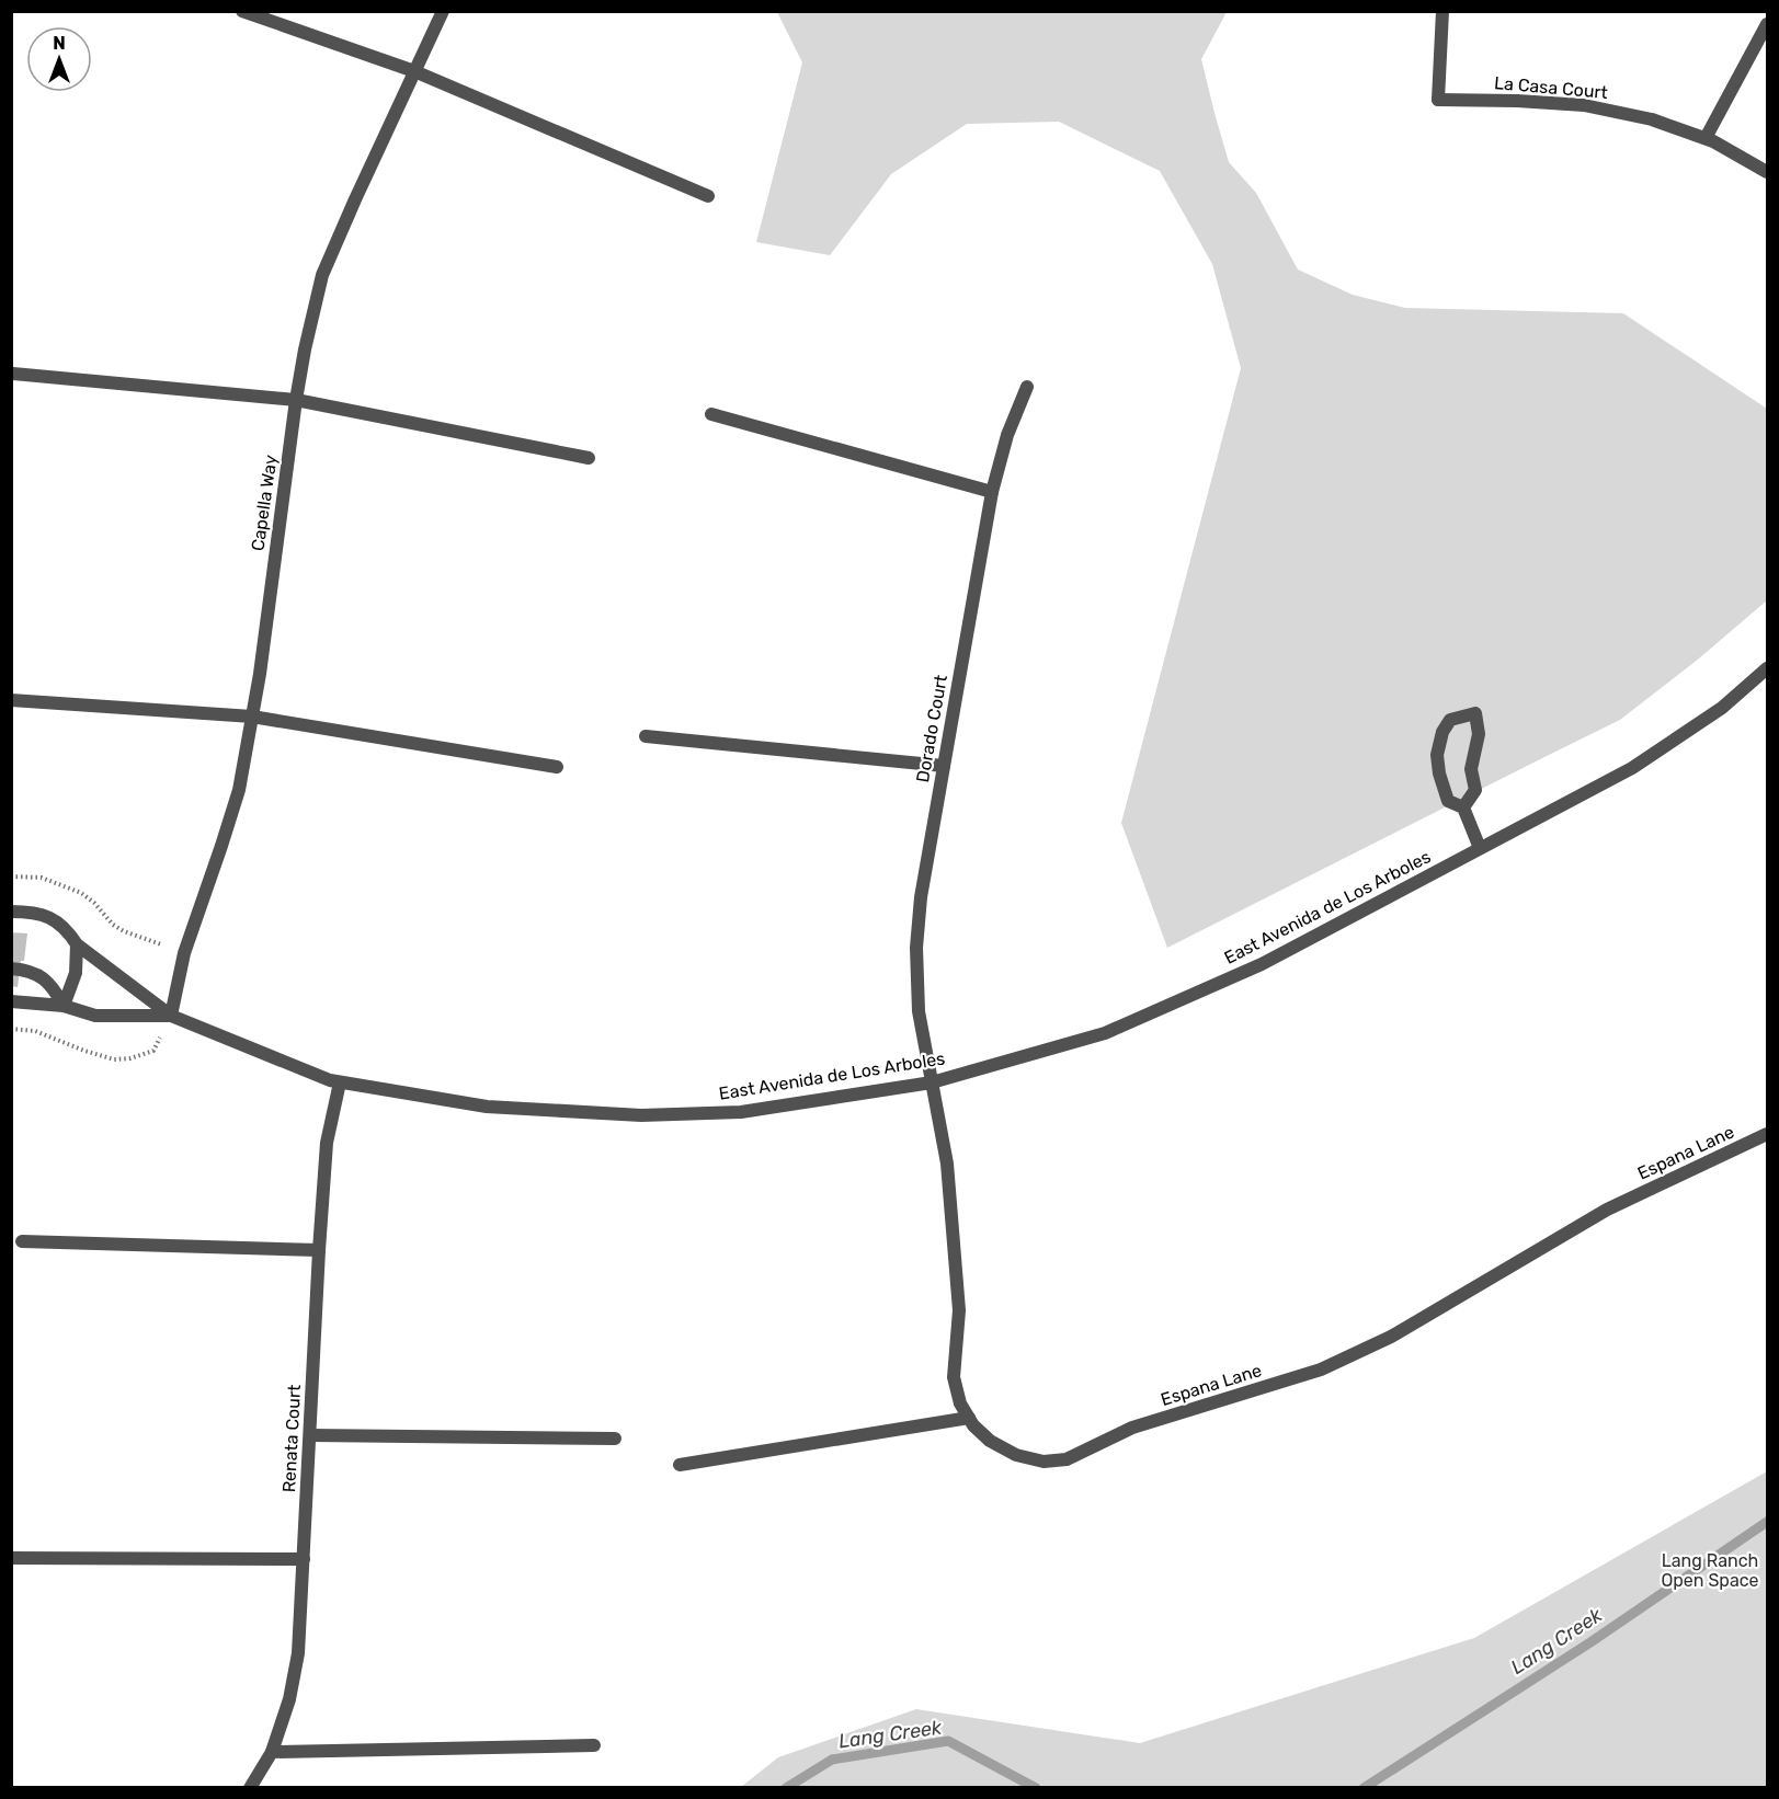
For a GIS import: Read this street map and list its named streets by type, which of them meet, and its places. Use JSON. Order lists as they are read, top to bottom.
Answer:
{
  "streets": {
    "street": [
      "La Casa Court",
      "Capella Way",
      "Dorado Court",
      "East Avenida de Los Arboles",
      "Espana Lane",
      "Renata Court"
    ]
  },
  "crossings": [
    ["Capella Way", "East Avenida de Los Arboles"],
    ["Dorado Court", "East Avenida de Los Arboles"],
    ["Dorado Court", "Espana Lane"],
    ["East Avenida de Los Arboles", "Espana Lane"],
    ["East Avenida de Los Arboles", "Renata Court"]
  ],
  "water": ["Lang Creek"],
  "parks": ["Lang Ranch Open Space"],
  "north": "top"
}
